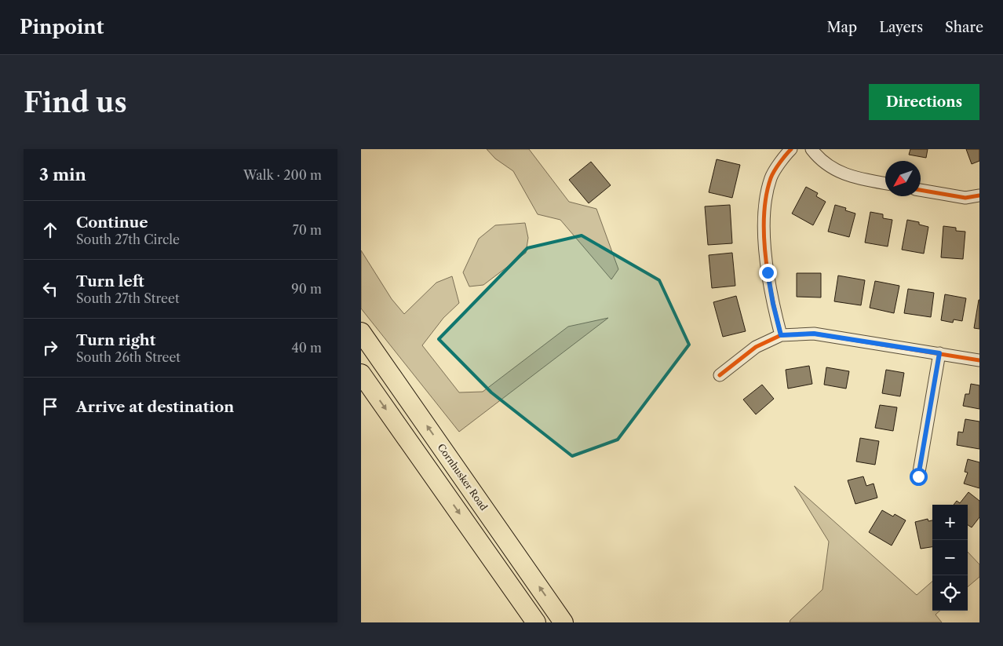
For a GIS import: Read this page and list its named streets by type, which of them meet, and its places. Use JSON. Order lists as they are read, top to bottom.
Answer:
{
  "streets": {
    "main road": ["Cornhusker Road"]
  },
  "north": "bottom left",
  "page": {
    "header": "Pinpoint",
    "nav": ["Map", "Layers", "Share"],
    "buttons": "Directions",
    "title": "Find us",
    "heading": ["3 min", "Walk · 200 m"],
    "list": [
      ["Continue", "South 27th Circle", "70 m"],
      ["Turn left", "South 27th Street", "90 m"],
      ["Turn right", "South 26th Street", "40 m"],
      "Arrive at destination"
    ],
    "map_buttons": ["+", "−"]
  }
}
